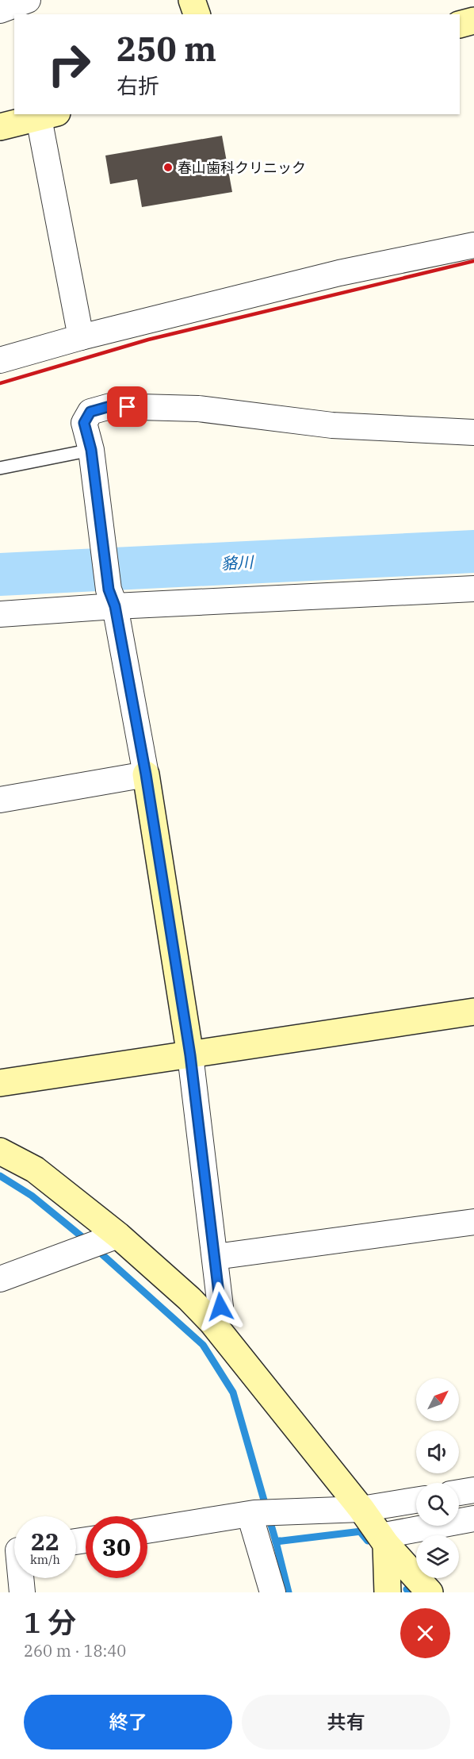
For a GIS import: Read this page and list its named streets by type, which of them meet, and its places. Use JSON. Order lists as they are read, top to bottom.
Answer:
{
  "water": ["貉川"],
  "places": ["春山歯科クリニック"],
  "north": "top right",
  "page": {
    "turn": ["250 m", "右折"],
    "speed": "22 km/h",
    "limit": "30",
    "heading": ["1 分", "260 m · 18:40"],
    "buttons": ["終了", "共有"]
  }
}
